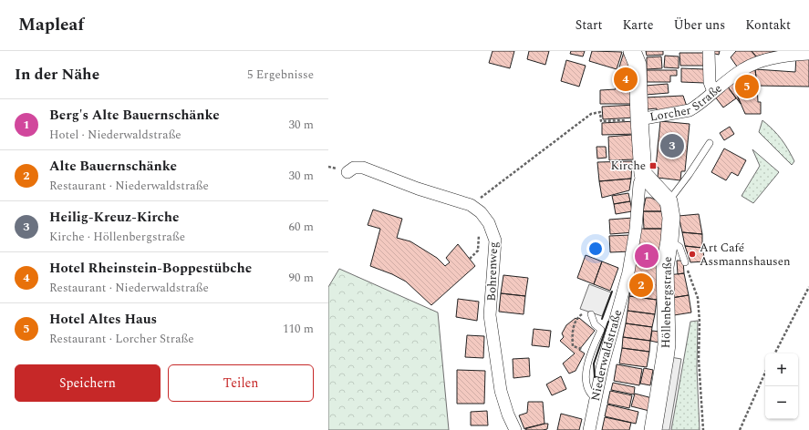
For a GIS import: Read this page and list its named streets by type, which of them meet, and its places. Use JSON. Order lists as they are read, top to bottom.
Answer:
{
  "streets": {
    "main road": ["Höllenbergstraße"],
    "street": ["Lorcher Straße", "Bohrenweg", "Niederwaldstraße"]
  },
  "places": {
    "transit": ["Kirche"],
    "other": ["Art Café Assmannshausen"]
  },
  "page": {
    "header": "Mapleaf",
    "nav": [
      "Start",
      "Karte",
      "Über uns",
      "Kontakt"
    ],
    "heading": ["In der Nähe", "5 Ergebnisse"],
    "pins": [
      "4",
      "5",
      "3",
      "1",
      "2"
    ],
    "list": [
      {
        "mark": "1",
        "name": "Berg's Alte Bauernschänke",
        "note": "Hotel · Niederwaldstraße",
        "value": "30 m"
      },
      {
        "mark": "2",
        "name": "Alte Bauernschänke",
        "note": "Restaurant · Niederwaldstraße",
        "value": "30 m"
      },
      {
        "mark": "3",
        "name": "Heilig-Kreuz-Kirche",
        "note": "Kirche · Höllenbergstraße",
        "value": "60 m"
      },
      {
        "mark": "4",
        "name": "Hotel Rheinstein-Boppestübche",
        "note": "Restaurant · Niederwaldstraße",
        "value": "90 m"
      },
      {
        "mark": "5",
        "name": "Hotel Altes Haus",
        "note": "Restaurant · Lorcher Straße",
        "value": "110 m"
      }
    ],
    "buttons": ["Speichern", "Teilen"],
    "map_buttons": ["+", "−"]
  }
}
